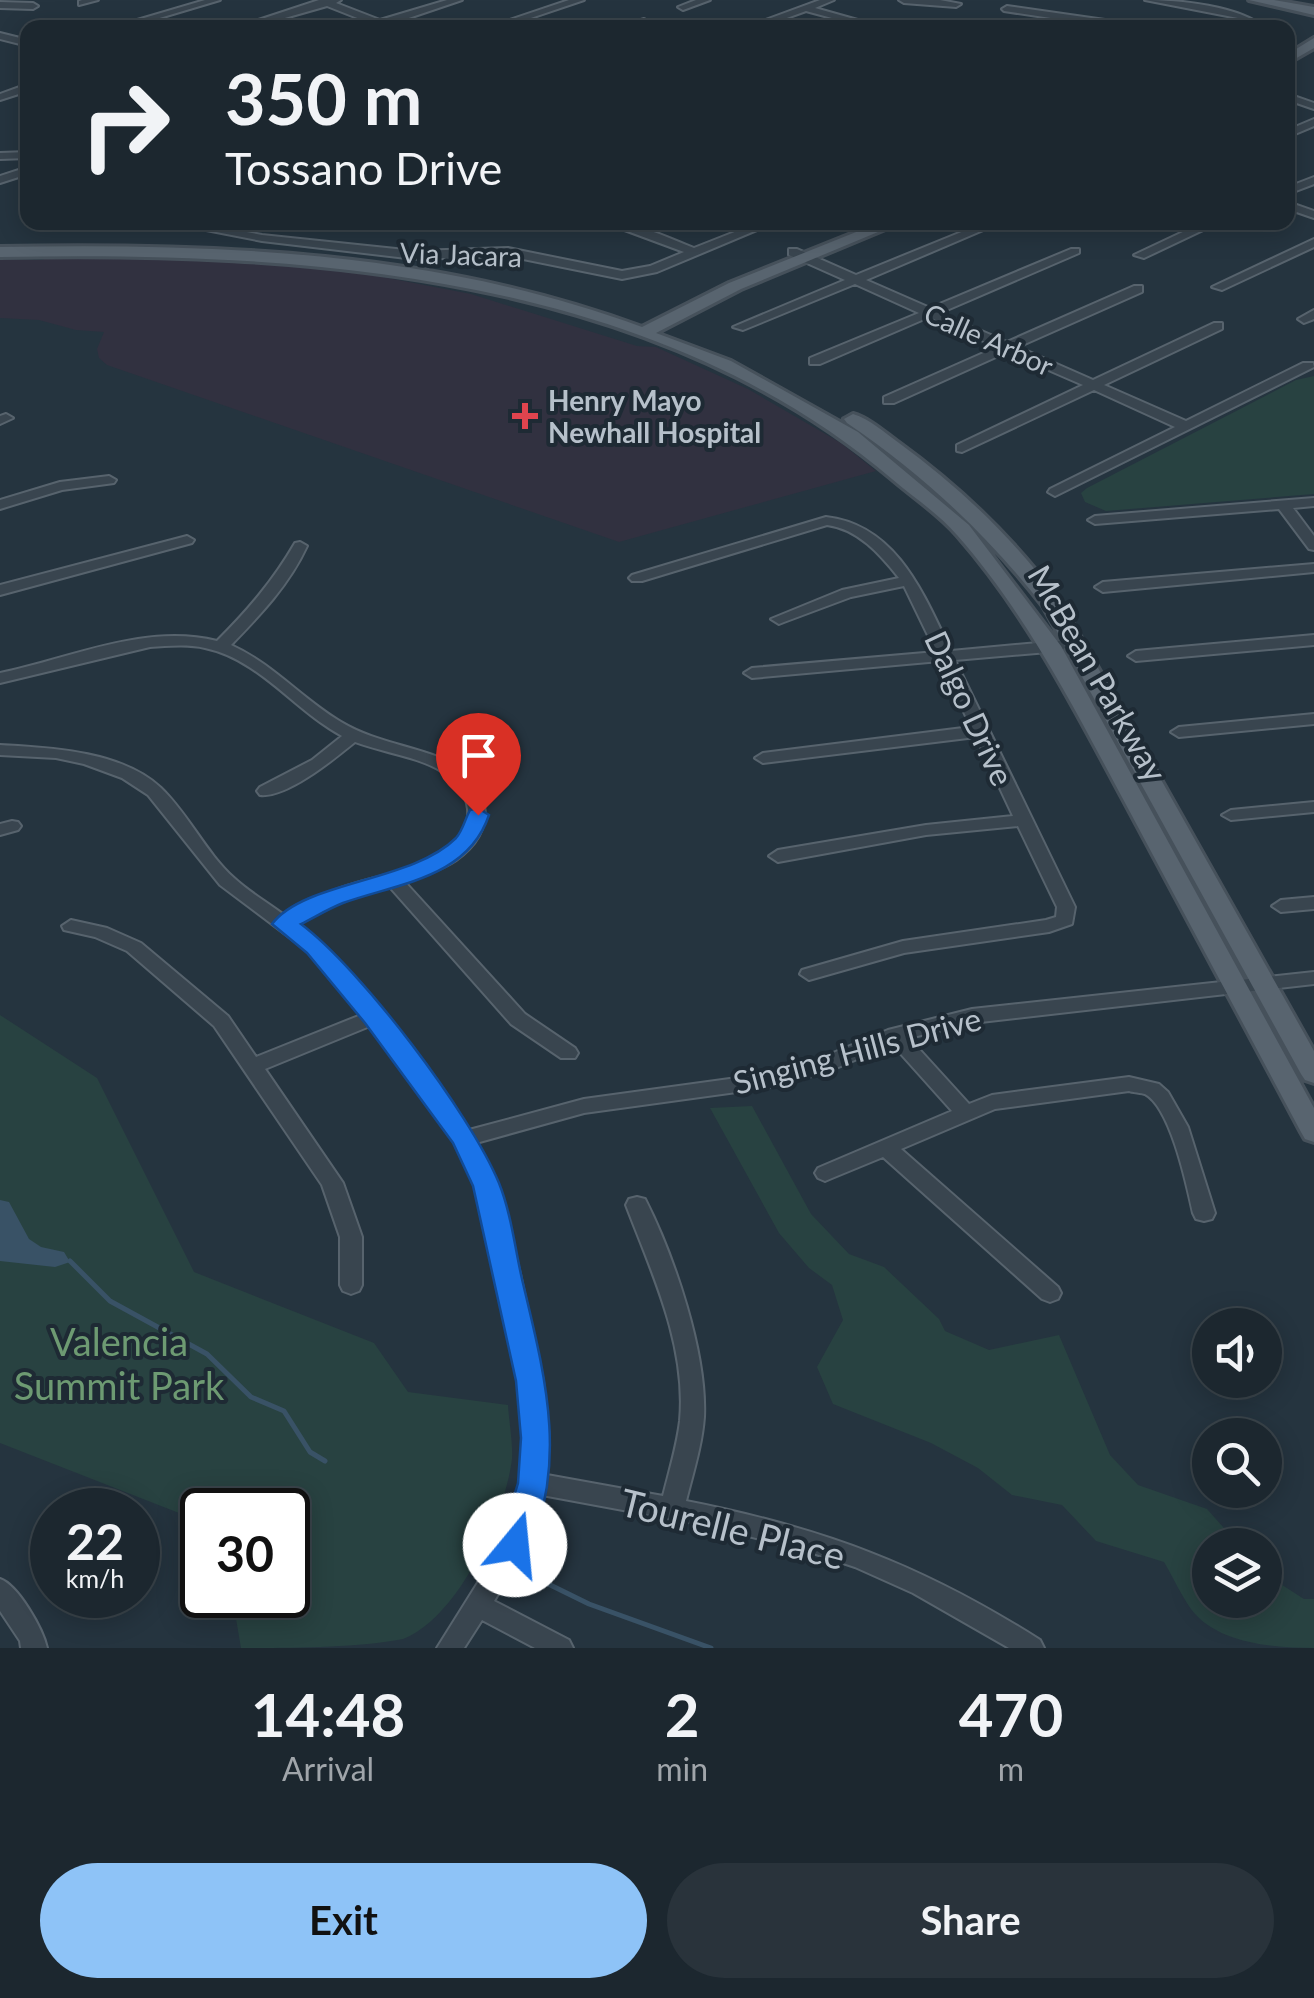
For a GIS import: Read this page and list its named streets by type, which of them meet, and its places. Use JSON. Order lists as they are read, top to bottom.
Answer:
{
  "streets": {
    "main road": ["McBean Parkway"],
    "street": [
      "Via Jacara",
      "Calle Arbor",
      "Dalgo Drive",
      "Singing Hills Drive",
      "Tourelle Place"
    ]
  },
  "crossings": [
    ["McBean Parkway", "Singing Hills Drive"]
  ],
  "parks": ["Valencia Summit Park"],
  "places": {
    "health": ["Henry Mayo Newhall Hospital"]
  },
  "page": {
    "turn": ["350 m", "Tossano Drive"],
    "speed": "22 km/h",
    "limit": "30",
    "eta": [
      "14:48",
      "Arrival",
      "2",
      "min",
      "470",
      "m"
    ],
    "buttons": ["Exit", "Share"]
  }
}
